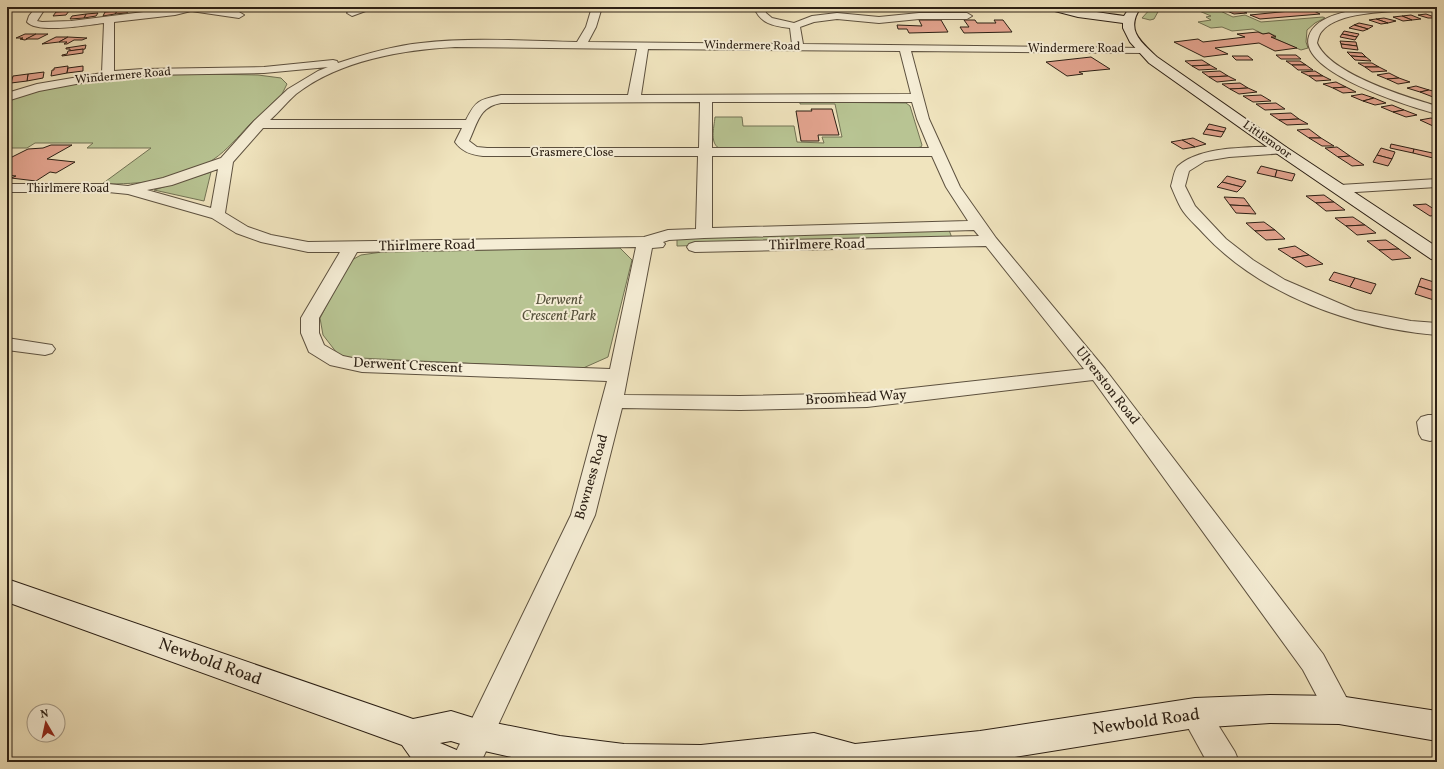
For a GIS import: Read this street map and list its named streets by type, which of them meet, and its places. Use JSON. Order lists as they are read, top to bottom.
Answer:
{
  "streets": {
    "main road": ["Littlemoor", "Newbold Road"],
    "street": [
      "Windermere Road",
      "Grasmere Close",
      "Thirlmere Road",
      "Derwent Crescent",
      "Ulverston Road",
      "Broomhead Way",
      "Bowness Road"
    ]
  },
  "crossings": [
    ["Windermere Road", "Littlemoor"],
    ["Windermere Road", "Thirlmere Road"],
    ["Windermere Road", "Ulverston Road"],
    ["Grasmere Close", "Ulverston Road"],
    ["Thirlmere Road", "Derwent Crescent"],
    ["Thirlmere Road", "Ulverston Road"],
    ["Thirlmere Road", "Bowness Road"],
    ["Derwent Crescent", "Bowness Road"],
    ["Ulverston Road", "Broomhead Way"],
    ["Ulverston Road", "Newbold Road"],
    ["Broomhead Way", "Bowness Road"],
    ["Bowness Road", "Newbold Road"]
  ],
  "parks": ["Derwent Crescent Park"],
  "north": "top"
}
